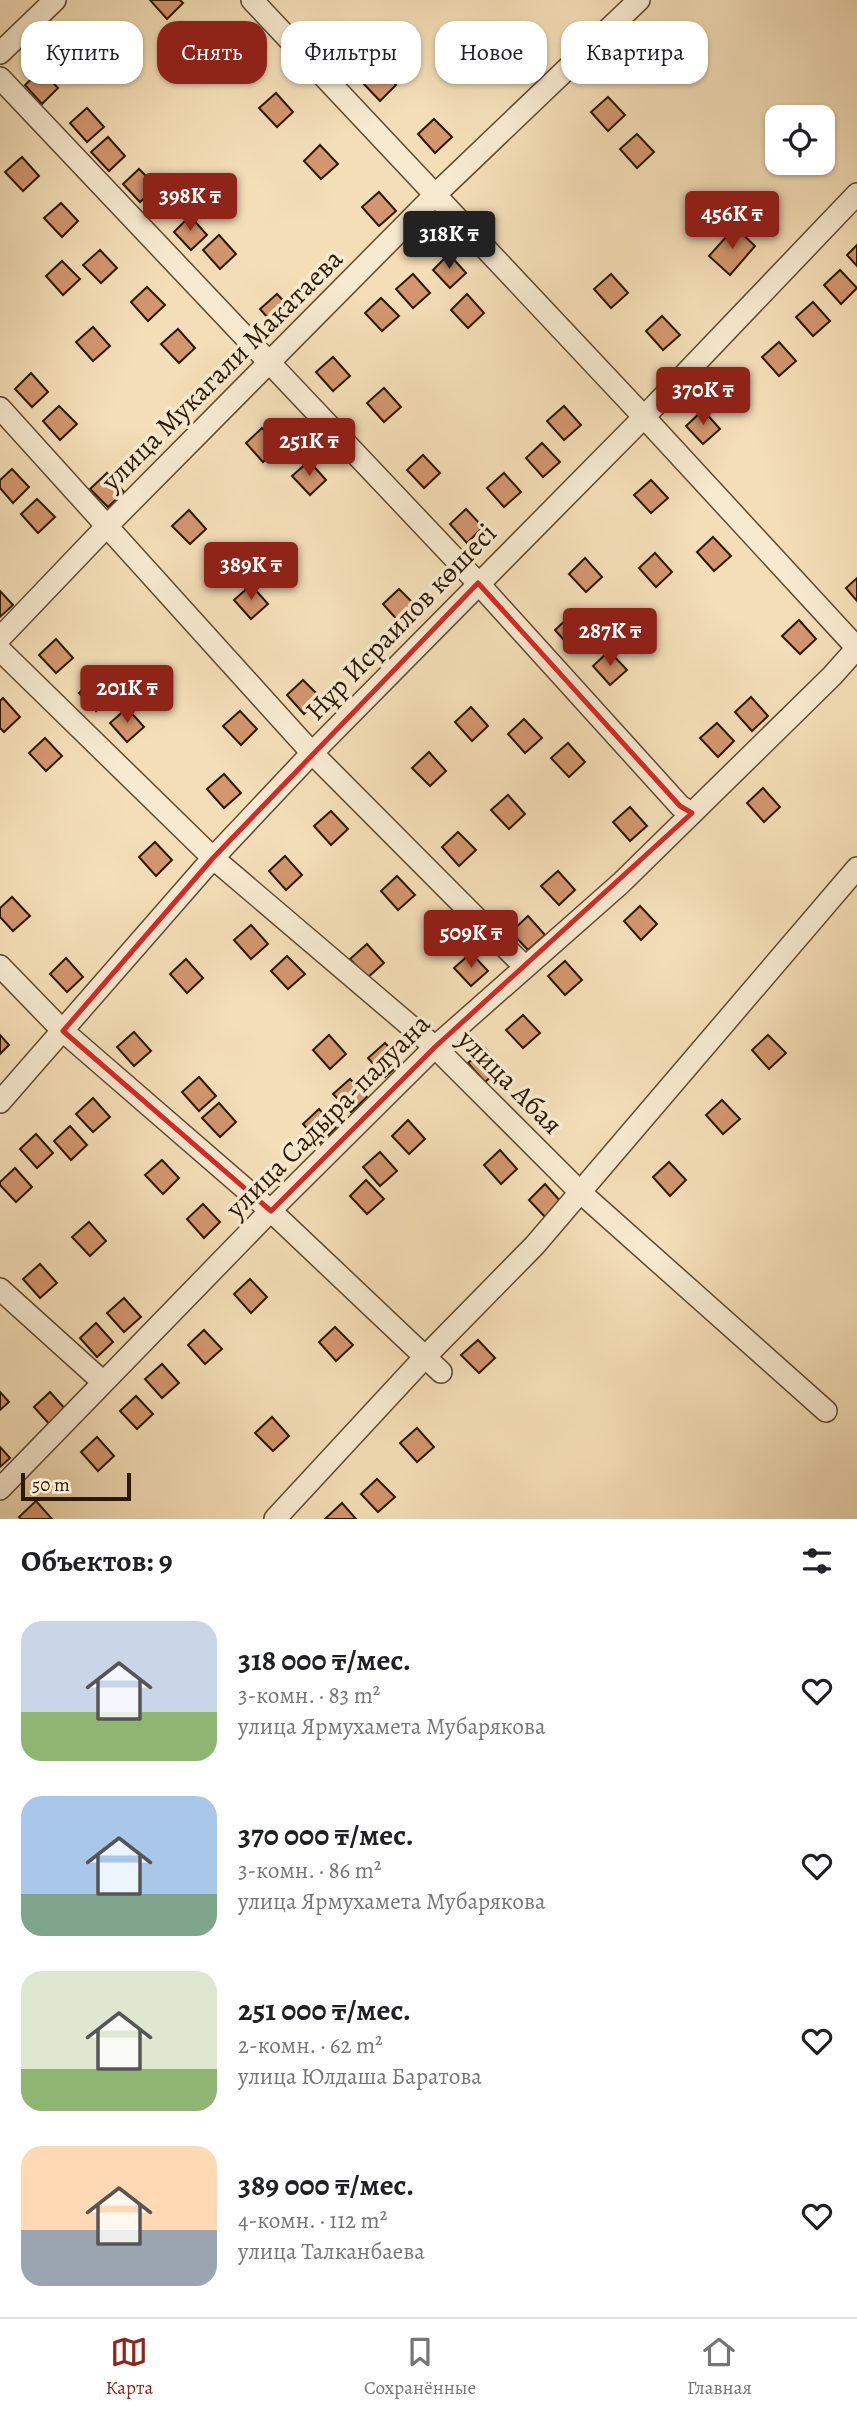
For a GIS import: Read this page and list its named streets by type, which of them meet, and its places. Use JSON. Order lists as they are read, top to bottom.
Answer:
{
  "streets": {
    "street": [
      "улица Мукагали Макатаева",
      "Нұр Исраилов көшесі",
      "улица Абая",
      "улица Садыра-палуана"
    ]
  },
  "crossings": [
    ["Нұр Исраилов көшесі", "улица Абая"],
    ["улица Абая", "улица Садыра-палуана"]
  ],
  "scale_bar": "50 m",
  "page": {
    "chip": [
      "Купить",
      "Снять",
      "Фильтры",
      "Новое",
      "Квартира"
    ],
    "price": [
      "398K ₸",
      "456K ₸",
      "318K ₸",
      "370K ₸",
      "251K ₸",
      "389K ₸",
      "287K ₸",
      "201K ₸",
      "509K ₸"
    ],
    "scale": "50 m",
    "heading": "Объектов: 9",
    "list": [
      {
        "name": "318 000 ₸/мес.",
        "note": "3-комн. · 83 m² · улица Ярмухамета Мубарякова"
      },
      {
        "name": "370 000 ₸/мес.",
        "note": "3-комн. · 86 m² · улица Ярмухамета Мубарякова"
      },
      {
        "name": "251 000 ₸/мес.",
        "note": "2-комн. · 62 m² · улица Юлдаша Баратова"
      },
      {
        "name": "389 000 ₸/мес.",
        "note": "4-комн. · 112 m² · улица Талканбаева"
      }
    ],
    "tabs": ["Карта", "Сохранённые", "Главная"]
  }
}
